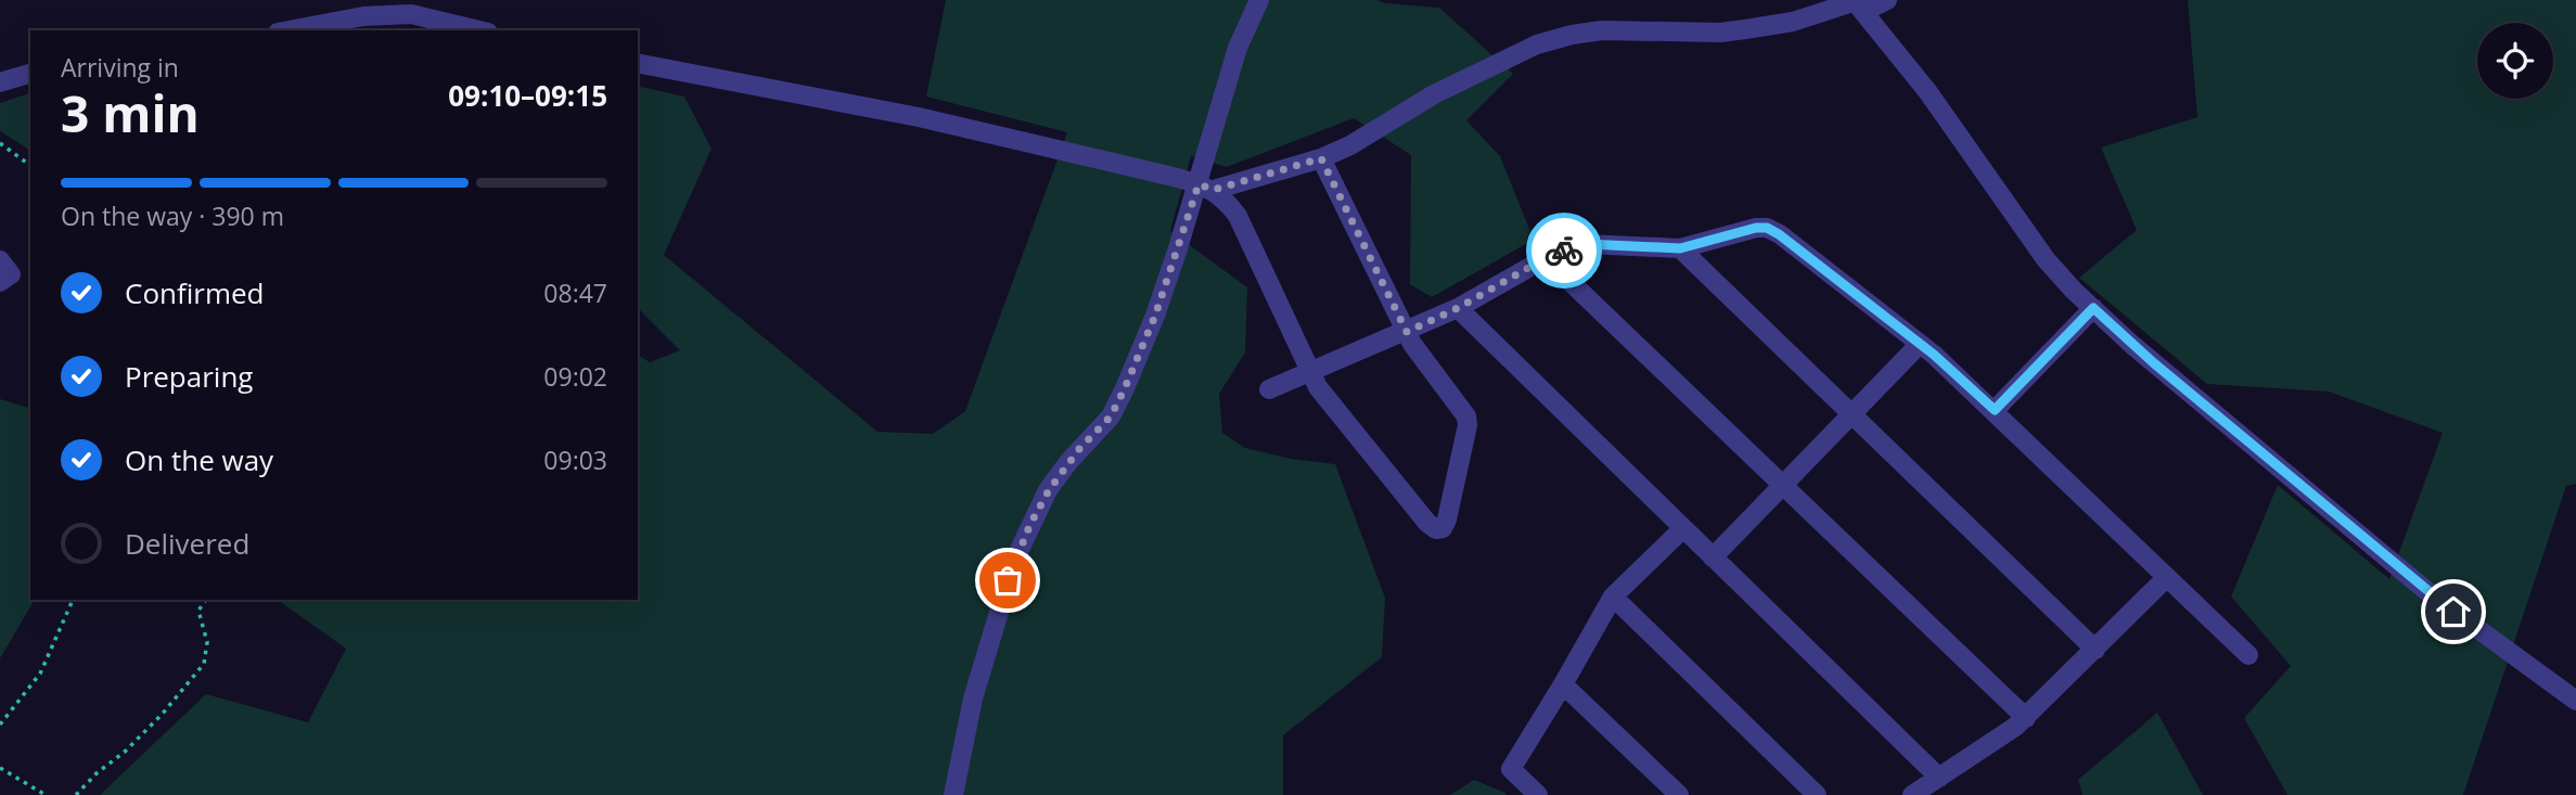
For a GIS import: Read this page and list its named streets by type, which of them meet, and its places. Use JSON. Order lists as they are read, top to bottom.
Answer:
{
  "page": {
    "heading": ["3 min", "Arriving in", "09:10–09:15"],
    "bar": "On the way · 390 m",
    "list": [
      ["Confirmed", "08:47"],
      ["Preparing", "09:02"],
      ["On the way", "09:03"],
      "Delivered"
    ]
  }
}
